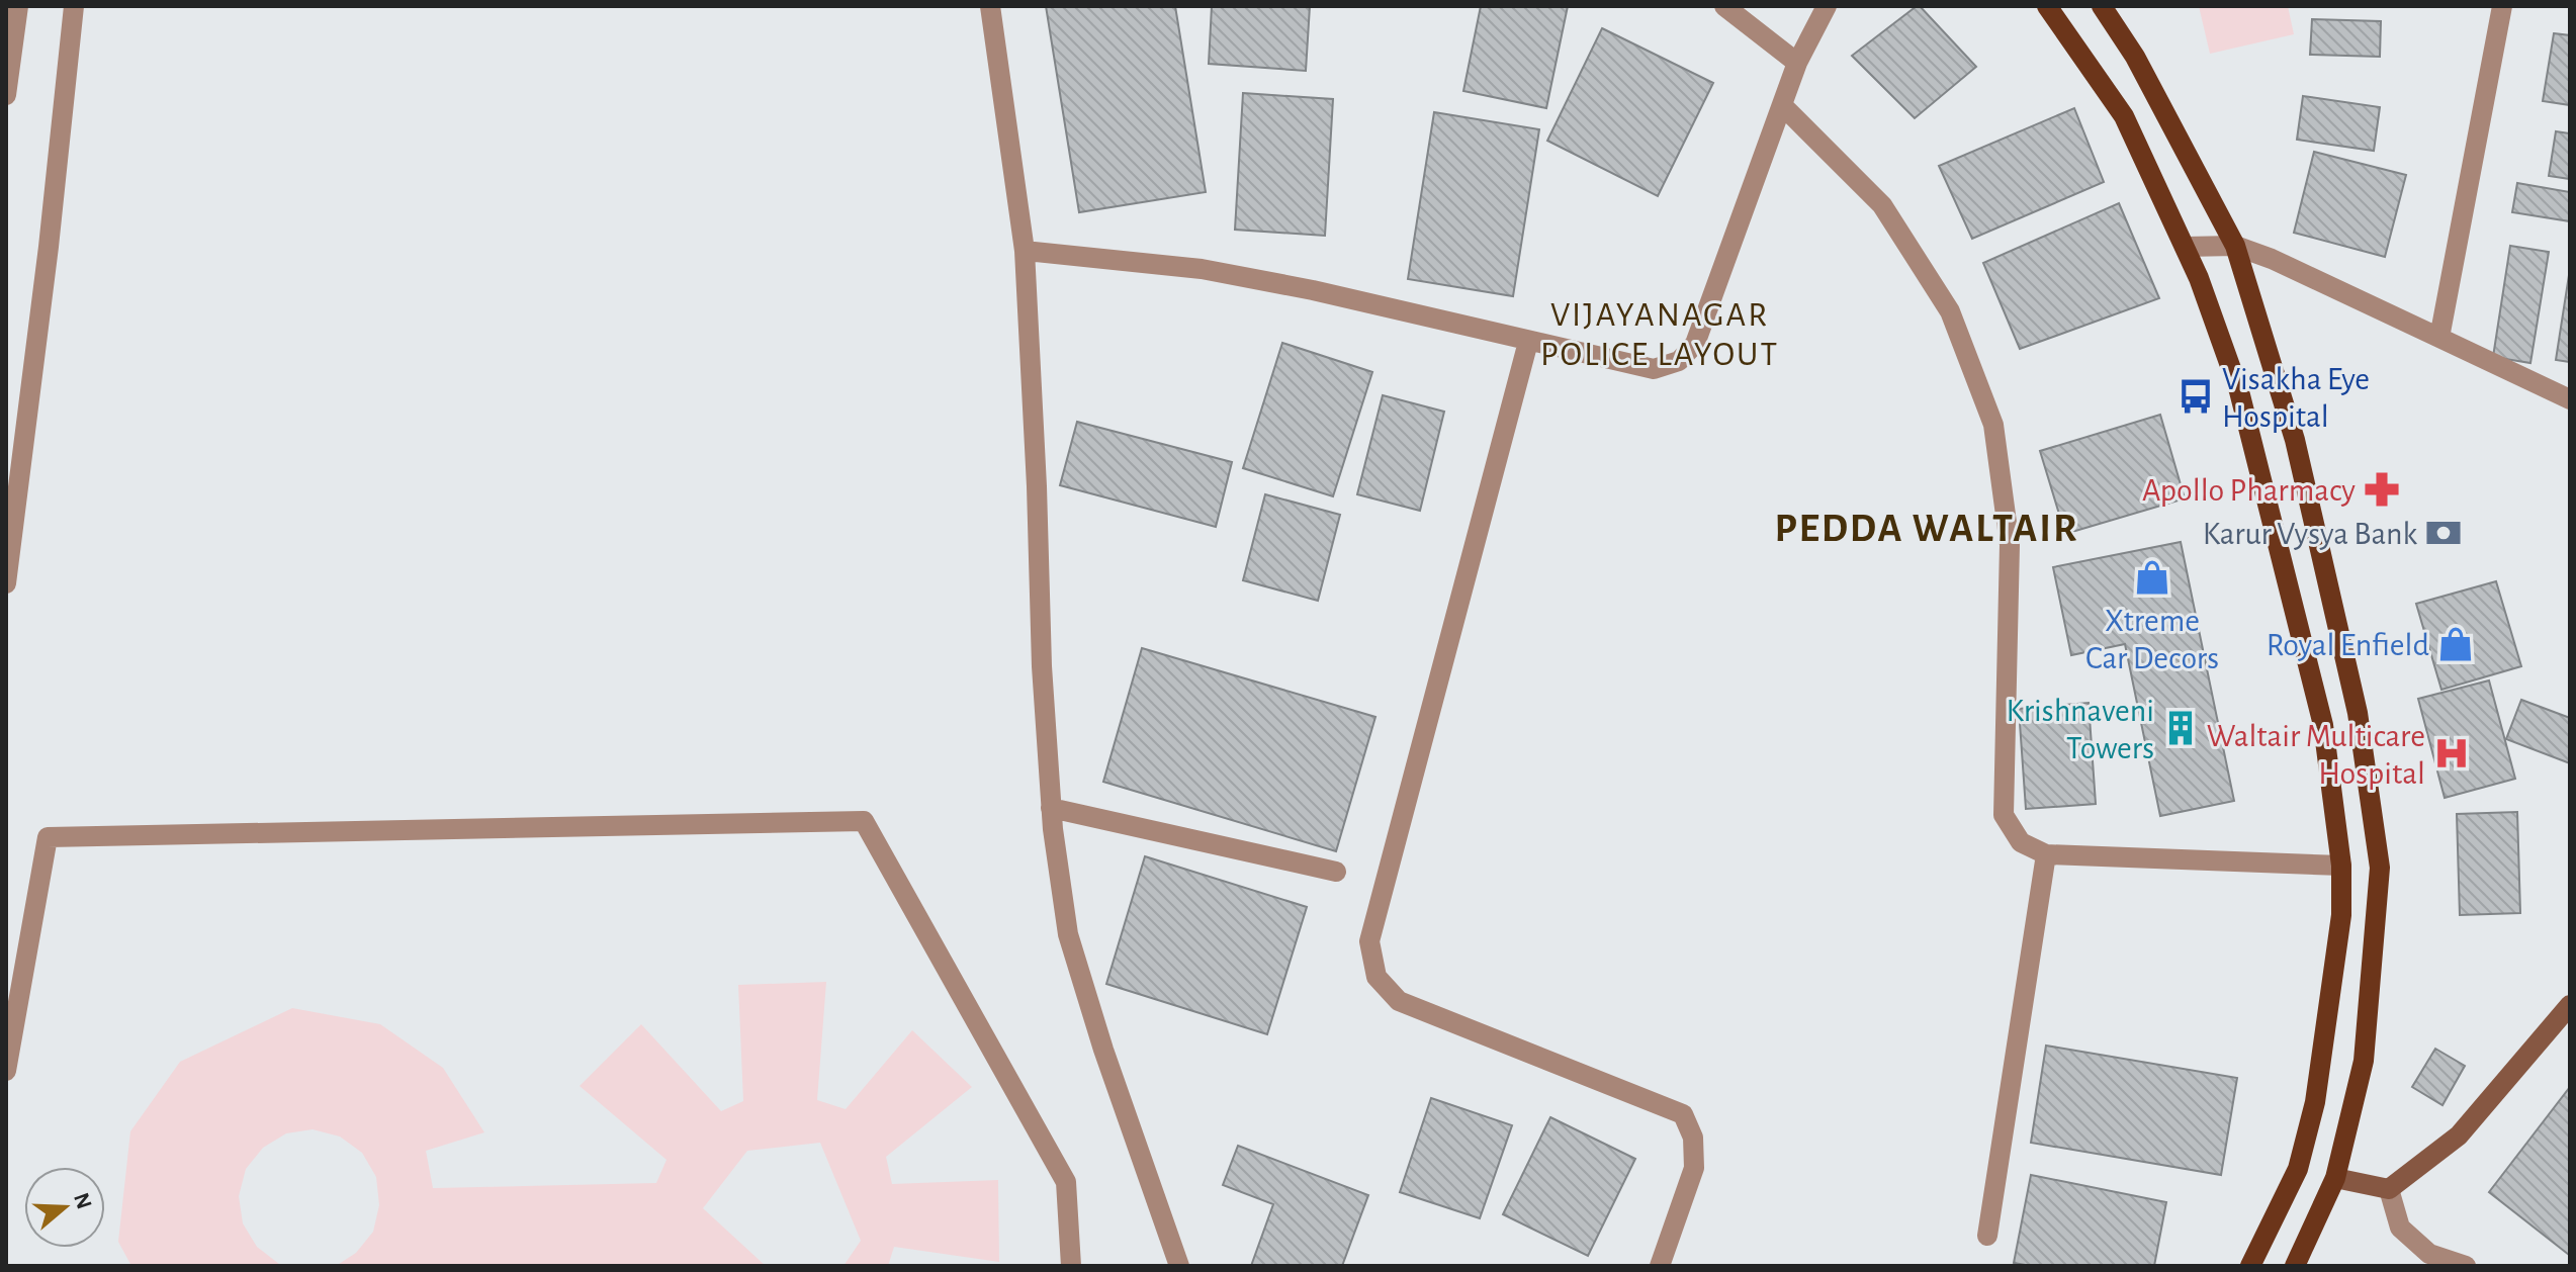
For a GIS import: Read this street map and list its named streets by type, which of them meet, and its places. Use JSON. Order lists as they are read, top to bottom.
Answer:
{
  "districts": ["VIJAYANAGAR POLICE LAYOUT", "PEDDA WALTAIR"],
  "places": {
    "bus stop": ["Visakha Eye Hospital"],
    "pharmacy": ["Apollo Pharmacy"],
    "bank": ["Karur Vysya Bank"],
    "shop": ["Xtreme Car Decors", "Royal Enfield"],
    "building": ["Krishnaveni Towers"],
    "hospital": ["Waltair Multicare Hospital"]
  },
  "north": "right"
}
